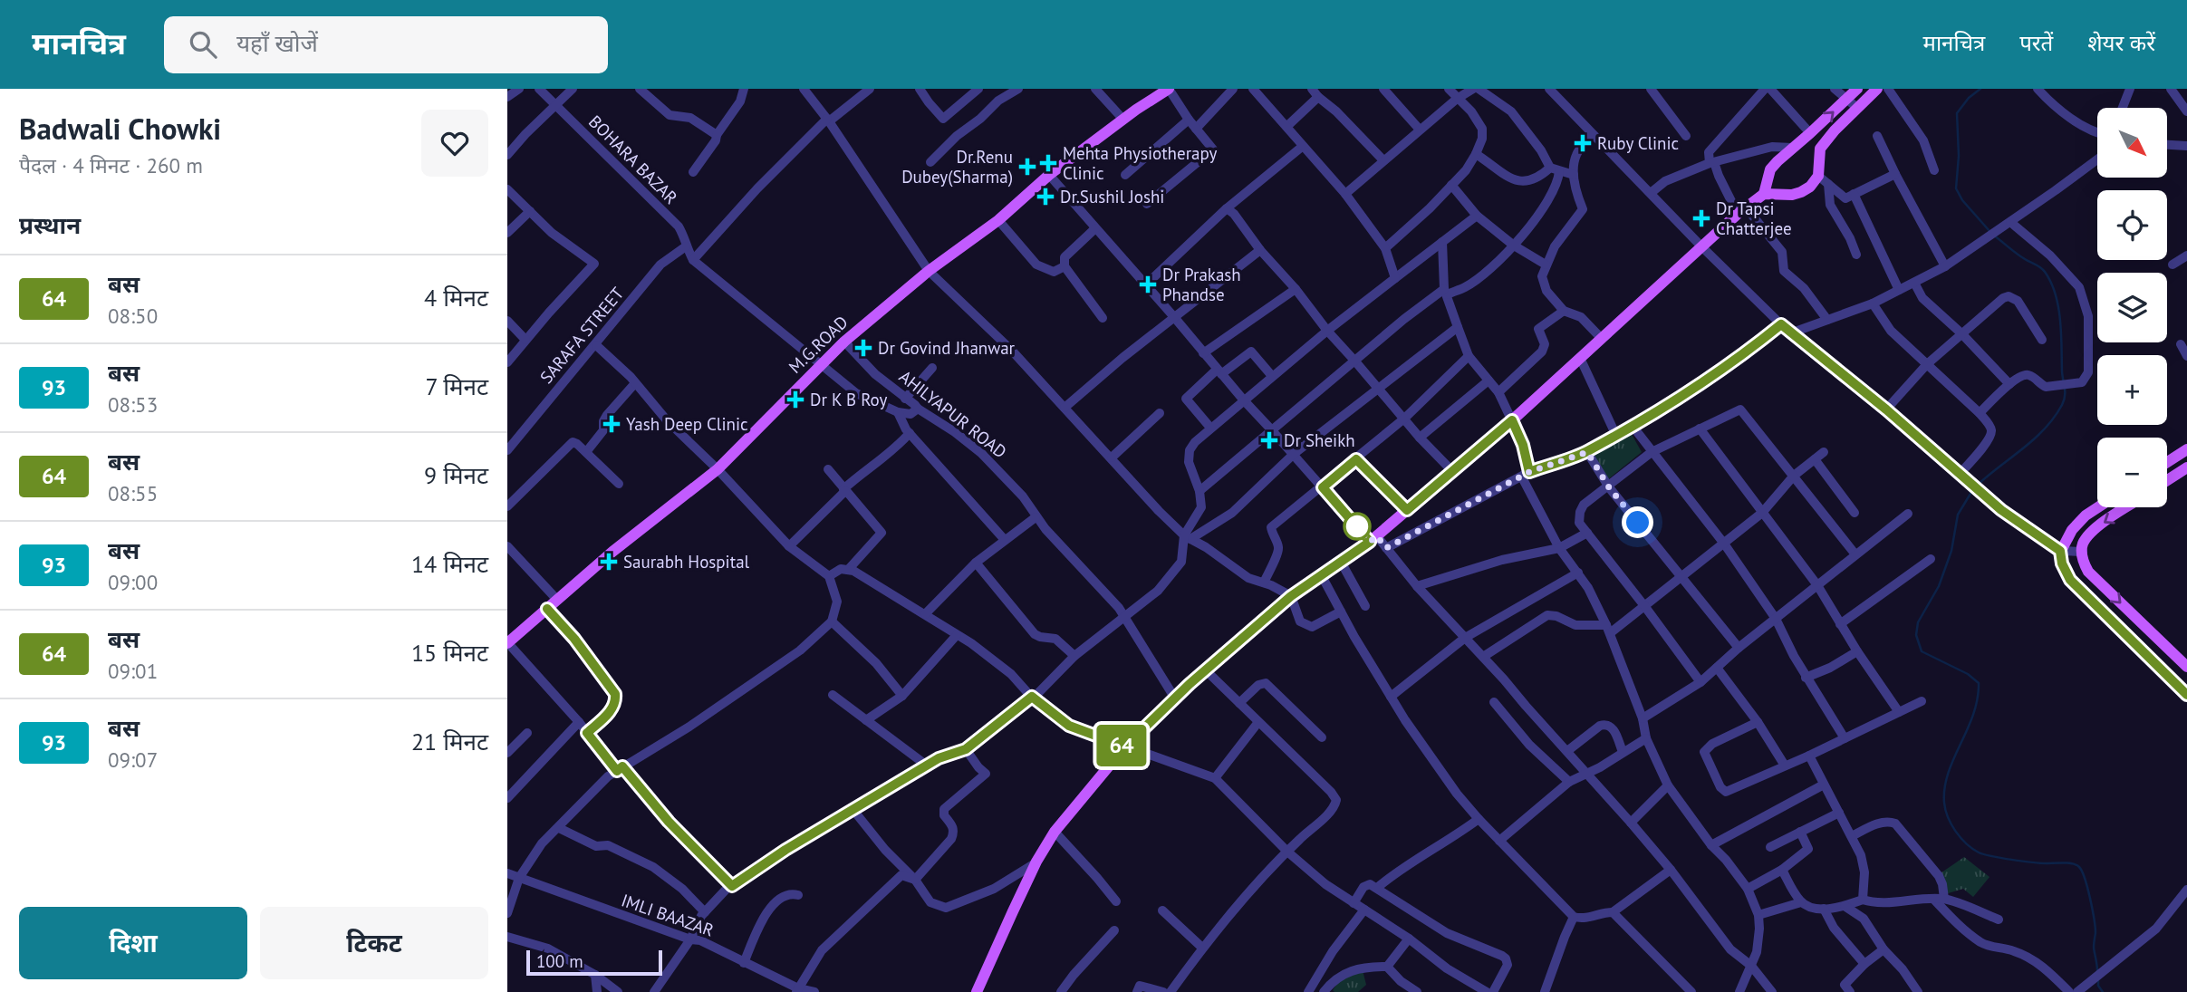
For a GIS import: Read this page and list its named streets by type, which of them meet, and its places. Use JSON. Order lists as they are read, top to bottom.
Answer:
{
  "streets": {
    "main road": ["M.G.ROAD"],
    "street": [
      "BOHARA BAZAR",
      "SARAFA STREET",
      "AHILYAPUR ROAD",
      "IMLI BAAZAR"
    ]
  },
  "crossings": [
    ["BOHARA BAZAR", "SARAFA STREET"],
    ["M.G.ROAD", "AHILYAPUR ROAD"]
  ],
  "places": {
    "health": [
      "Ruby Clinic",
      "Mehta Physiotherapy Clinic",
      "Dr.Renu Dubey(Sharma)",
      "Dr.Sushil Joshi",
      "Dr Tapsi Chatterjee",
      "Dr Prakash Phandse",
      "Dr Govind Jhanwar",
      "Dr K B Roy",
      "Yash Deep Clinic",
      "Dr Sheikh",
      "Saurabh Hospital"
    ]
  },
  "lines": ["bus line 64"],
  "scale_bar": "100 m",
  "north": "bottom right",
  "page": {
    "header": "मानचित्र",
    "search": "यहाँ खोजें",
    "nav": ["मानचित्र", "परतें", "शेयर करें"],
    "heading": [
      ["Badwali Chowki", "पैदल · 4 मिनट · 260 m"],
      "प्रस्थान"
    ],
    "on_map": "64",
    "map_buttons": ["+", "−"],
    "list": [
      {
        "mark": "64",
        "name": "बस",
        "note": "08:50",
        "value": "4 मिनट"
      },
      {
        "mark": "93",
        "name": "बस",
        "note": "08:53",
        "value": "7 मिनट"
      },
      {
        "mark": "64",
        "name": "बस",
        "note": "08:55",
        "value": "9 मिनट"
      },
      {
        "mark": "93",
        "name": "बस",
        "note": "09:00",
        "value": "14 मिनट"
      },
      {
        "mark": "64",
        "name": "बस",
        "note": "09:01",
        "value": "15 मिनट"
      },
      {
        "mark": "93",
        "name": "बस",
        "note": "09:07",
        "value": "21 मिनट"
      }
    ],
    "buttons": ["दिशा", "टिकट"],
    "scale": "100 m"
  }
}
